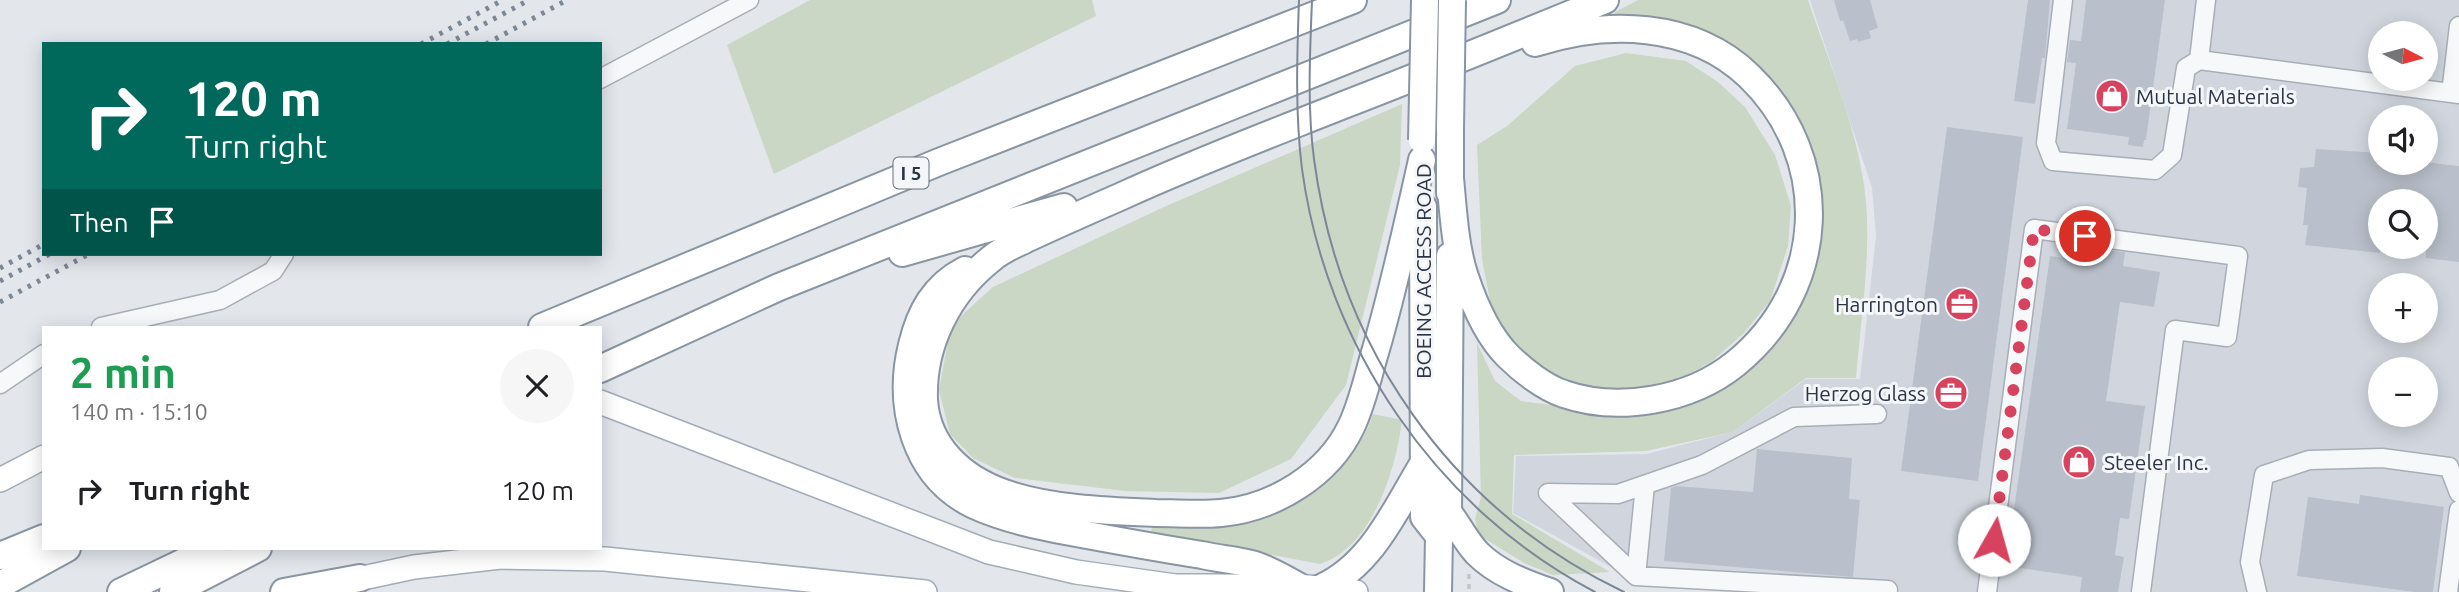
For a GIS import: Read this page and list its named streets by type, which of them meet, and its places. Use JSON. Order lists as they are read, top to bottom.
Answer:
{
  "streets": {
    "highway": ["I 5", "BOEING ACCESS ROAD"]
  },
  "places": {
    "shop": ["Mutual Materials", "Steeler Inc."],
    "office": ["Harrington", "Herzog Glass"]
  },
  "north": "right",
  "page": {
    "map_buttons": ["+", "−"],
    "turn": ["120 m", "Turn right"],
    "then": "Then",
    "heading": ["2 min", "140 m · 15:10"],
    "list": [
      {
        "name": "Turn right",
        "value": "120 m"
      }
    ]
  }
}
